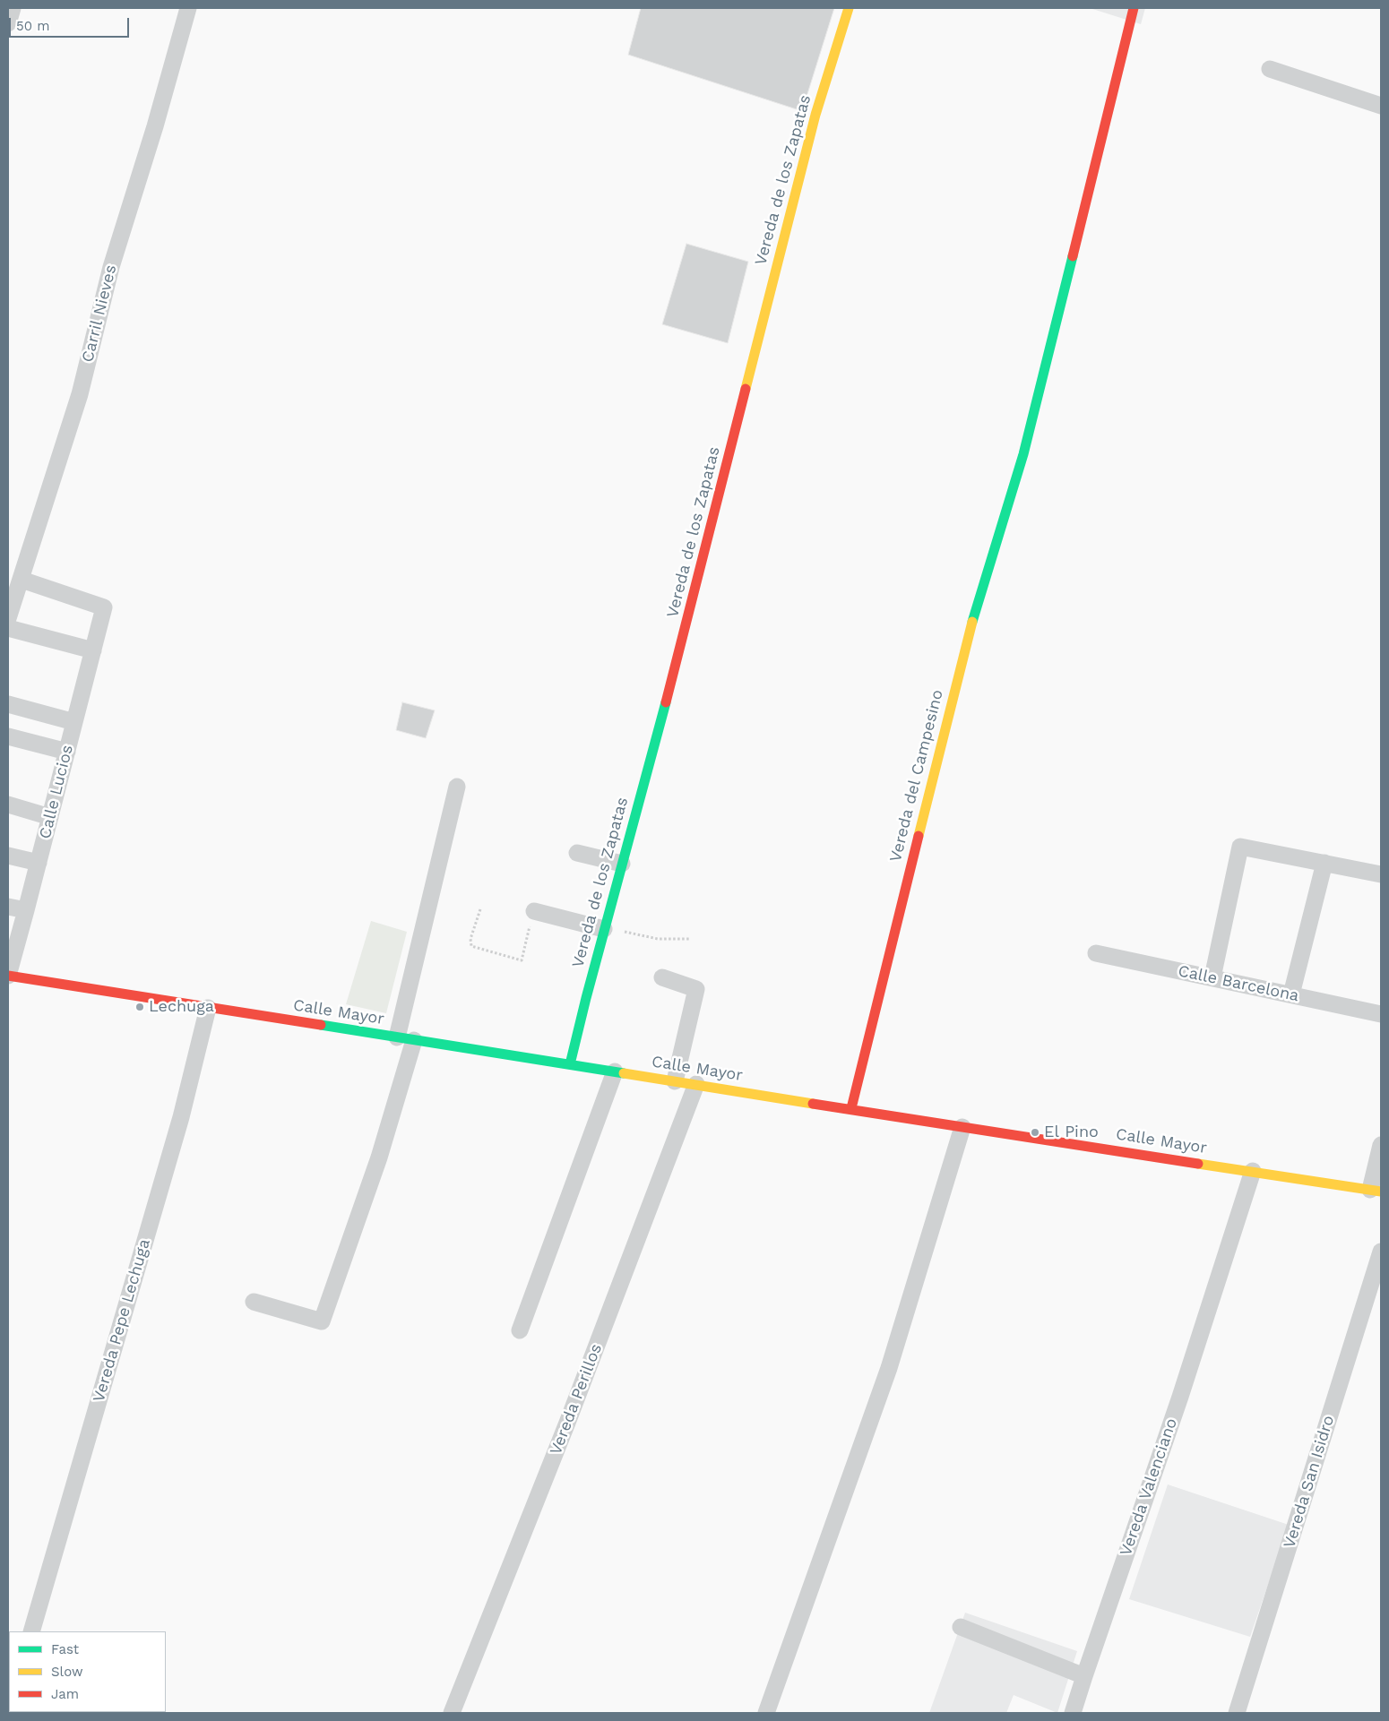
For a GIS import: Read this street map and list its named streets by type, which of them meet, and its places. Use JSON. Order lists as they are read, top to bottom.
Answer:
{
  "streets": {
    "street": [
      "Vereda de los Zapatas",
      "Carril Nieves",
      "Vereda del Campesino",
      "Calle Lucios",
      "Calle Barcelona",
      "Calle Mayor",
      "Vereda Pepe Lechuga",
      "Vereda Perillos",
      "Vereda San Isidro",
      "Vereda Valenciano"
    ]
  },
  "crossings": [
    ["Vereda de los Zapatas", "Calle Mayor"],
    ["Carril Nieves", "Calle Lucios"],
    ["Vereda del Campesino", "Calle Mayor"],
    ["Calle Lucios", "Calle Mayor"],
    ["Calle Mayor", "Vereda Pepe Lechuga"],
    ["Calle Mayor", "Vereda Perillos"],
    ["Calle Mayor", "Vereda Valenciano"]
  ],
  "places": ["Lechuga", "El Pino"],
  "legend": ["Fast", "Slow", "Jam"],
  "scale_bar": "50 m"
}
